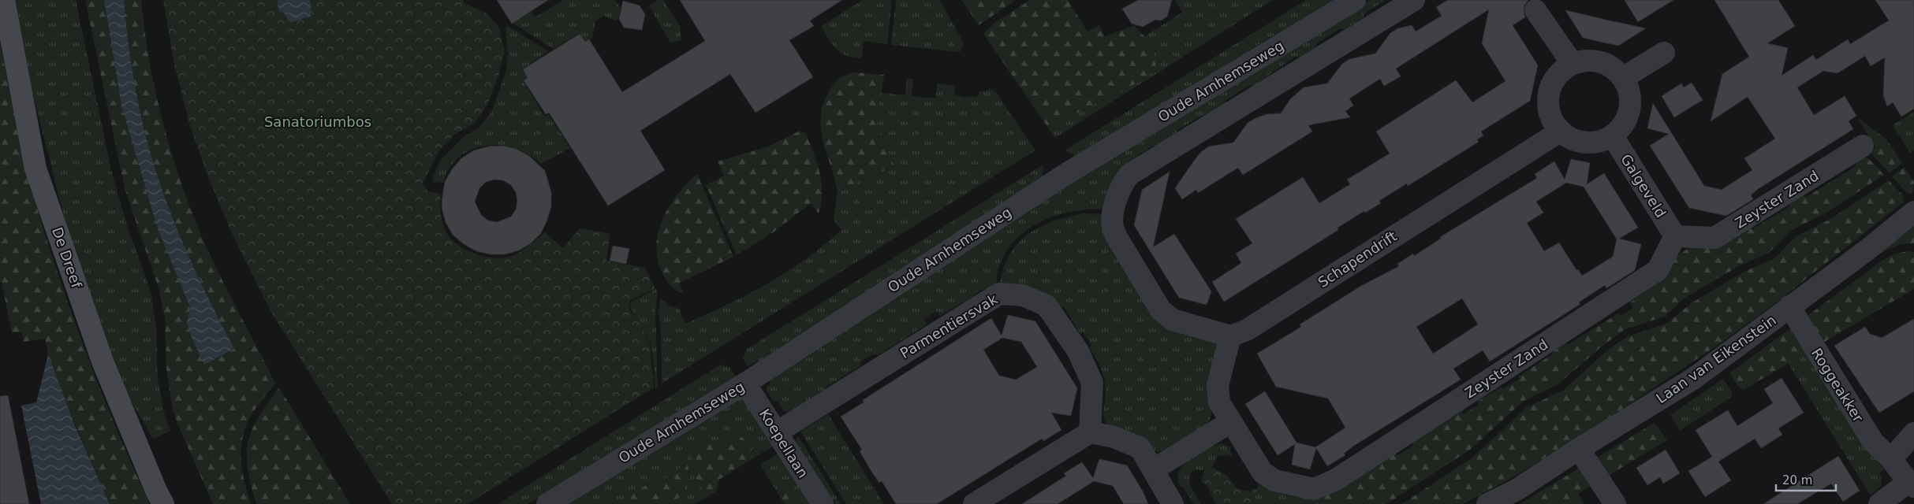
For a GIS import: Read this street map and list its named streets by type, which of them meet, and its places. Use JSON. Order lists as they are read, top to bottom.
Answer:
{
  "streets": {
    "main road": ["De Dreef"],
    "street": [
      "Oude Arnhemseweg",
      "Galgeveld",
      "Zeyster Zand",
      "Schapendrift",
      "Parmentiersvak",
      "Laan van Eikenstein",
      "Roggeakker",
      "Koepellaan"
    ]
  },
  "crossings": [
    ["Oude Arnhemseweg", "Koepellaan"],
    ["Galgeveld", "Zeyster Zand"],
    ["Galgeveld", "Schapendrift"],
    ["Parmentiersvak", "Koepellaan"],
    ["Laan van Eikenstein", "Roggeakker"]
  ],
  "parks": ["Sanatoriumbos"],
  "scale_bar": "20 m"
}
